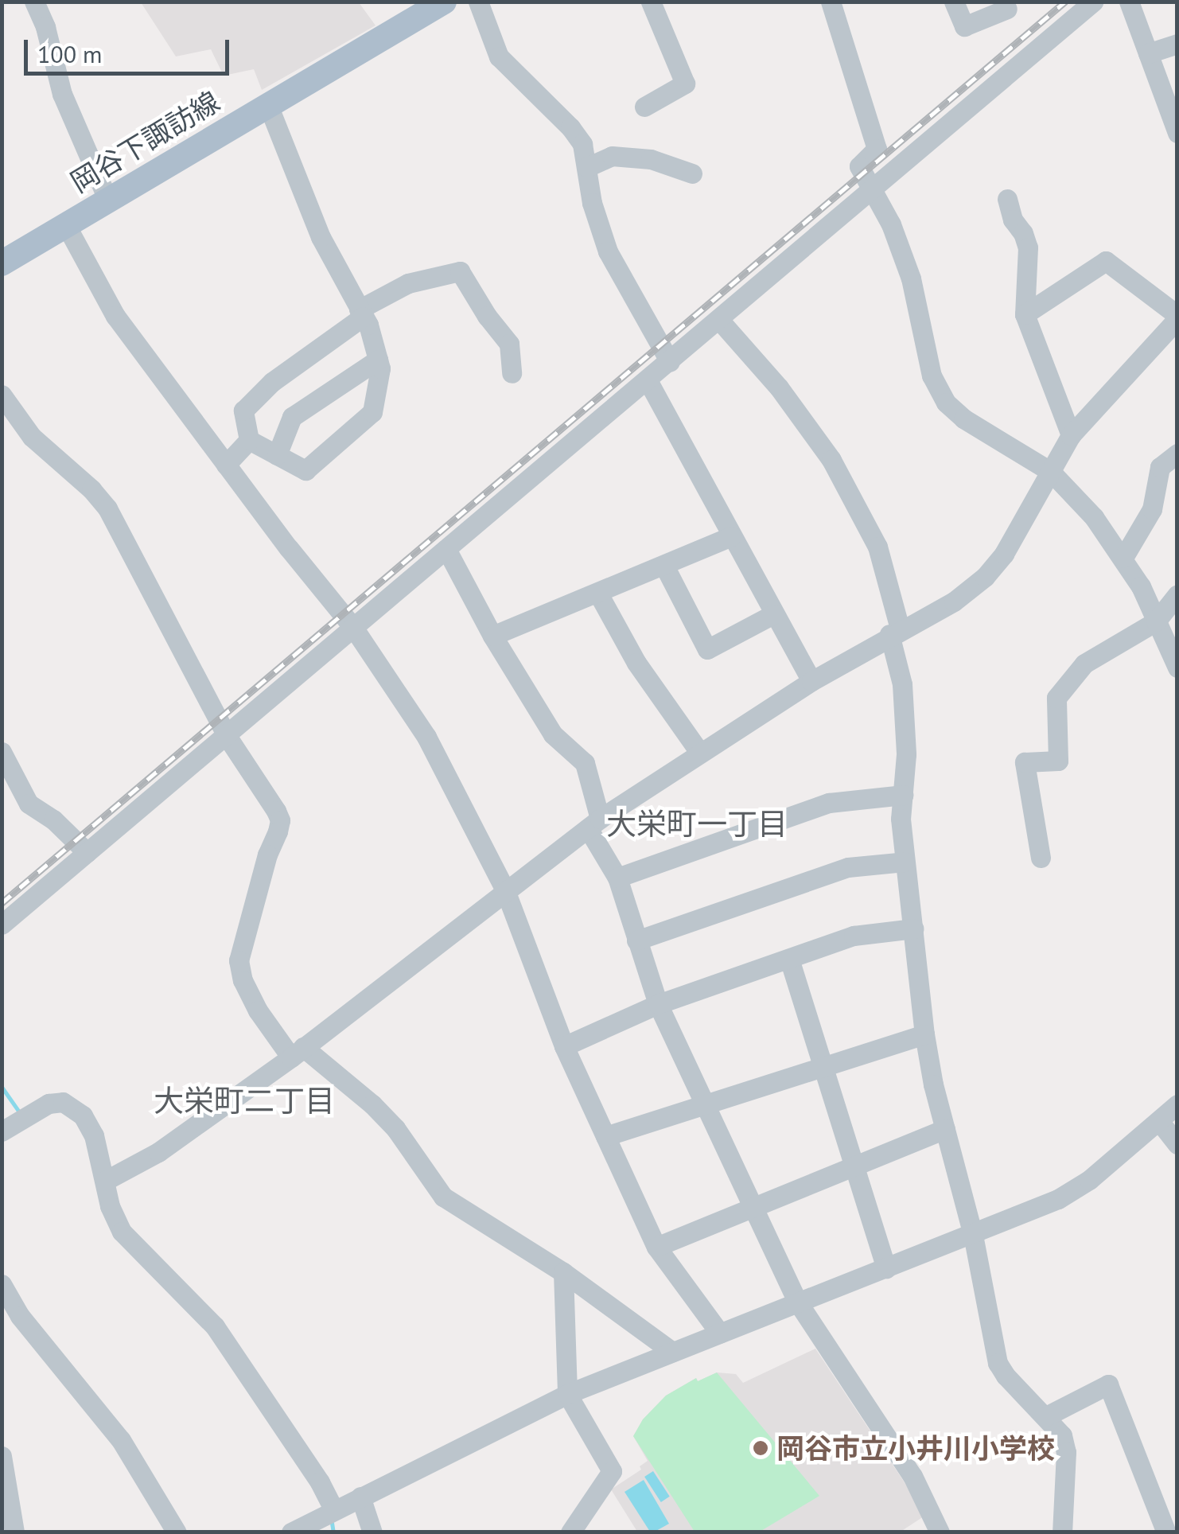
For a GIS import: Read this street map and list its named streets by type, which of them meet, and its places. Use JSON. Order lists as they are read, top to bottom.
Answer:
{
  "streets": {
    "main road": ["岡谷下諏訪線"]
  },
  "districts": ["大栄町一丁目", "大栄町二丁目"],
  "places": ["岡谷市立小井川小学校"],
  "scale_bar": "100 m"
}
